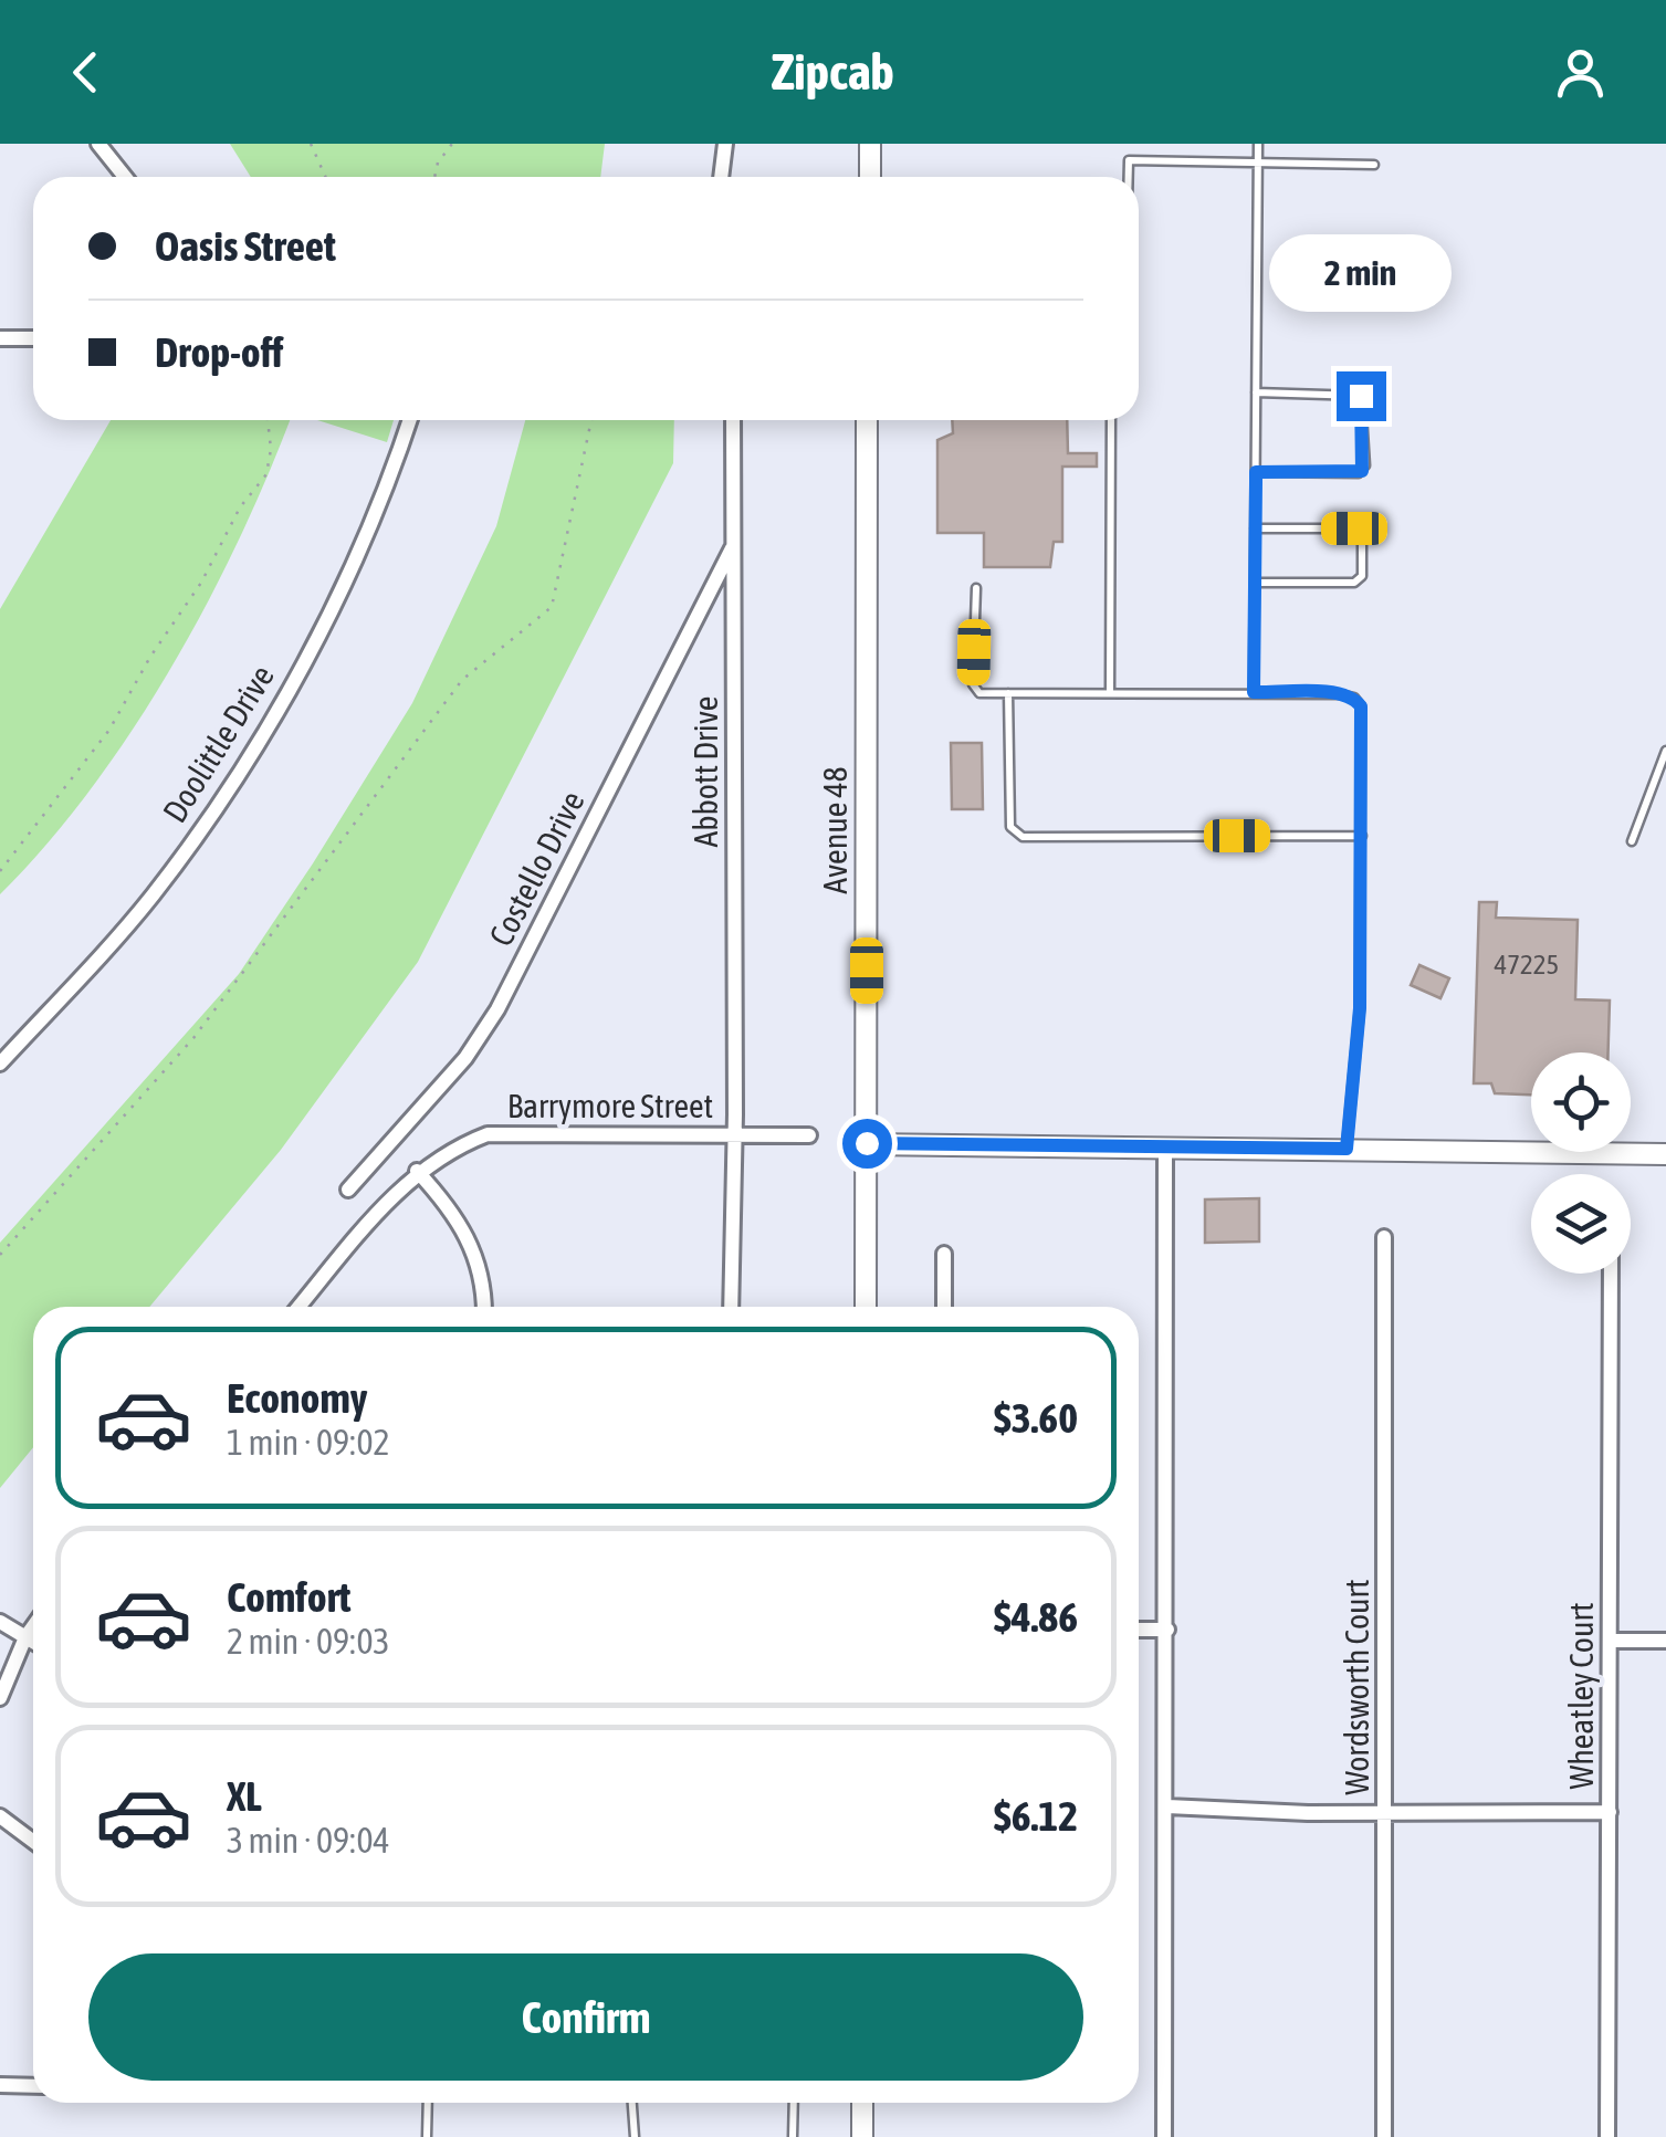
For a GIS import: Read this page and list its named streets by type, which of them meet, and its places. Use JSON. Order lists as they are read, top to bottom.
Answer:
{
  "streets": {
    "main road": ["Avenue 48"],
    "street": [
      "Doolittle Drive",
      "Abbott Drive",
      "Costello Drive",
      "Barrymore Street",
      "Wordsworth Court",
      "Wheatley Court"
    ]
  },
  "crossings": [
    ["Abbott Drive", "Costello Drive"],
    ["Abbott Drive", "Barrymore Street"]
  ],
  "house_numbers": ["47225"],
  "page": {
    "header": "Zipcab",
    "banner": ["Oasis Street", "Drop-off"],
    "bubble": "2 min",
    "list": [
      {
        "name": "Economy",
        "note": "1 min · 09:02",
        "value": "$3.60"
      },
      {
        "name": "Comfort",
        "note": "2 min · 09:03",
        "value": "$4.86"
      },
      {
        "name": "XL",
        "note": "3 min · 09:04",
        "value": "$6.12"
      }
    ],
    "buttons": "Confirm"
  }
}
